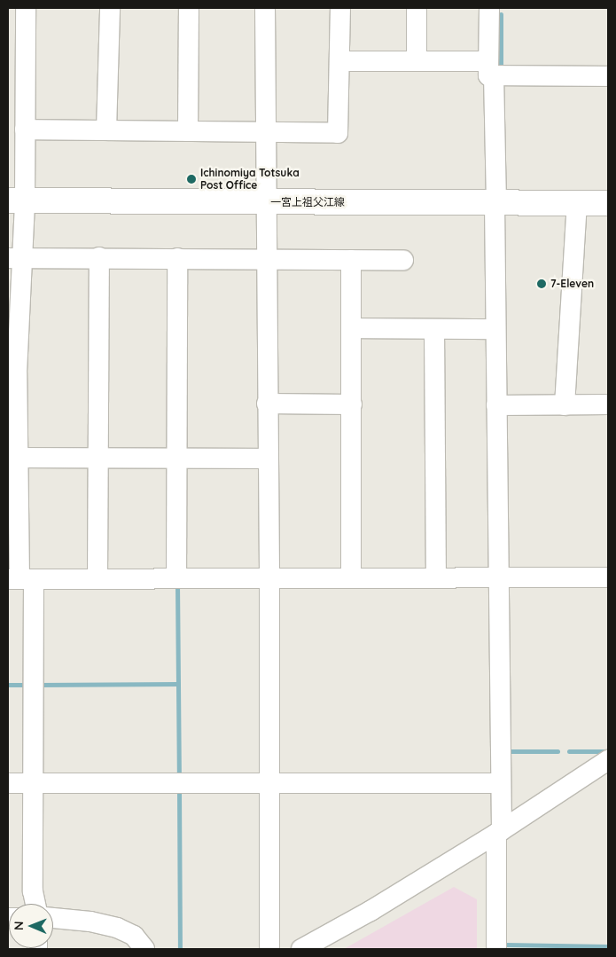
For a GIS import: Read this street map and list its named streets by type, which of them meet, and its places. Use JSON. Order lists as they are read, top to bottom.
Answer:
{
  "streets": {
    "main road": ["一宮上祖父江線"]
  },
  "places": ["Ichinomiya Totsuka Post Office", "7-Eleven"],
  "north": "left"
}
